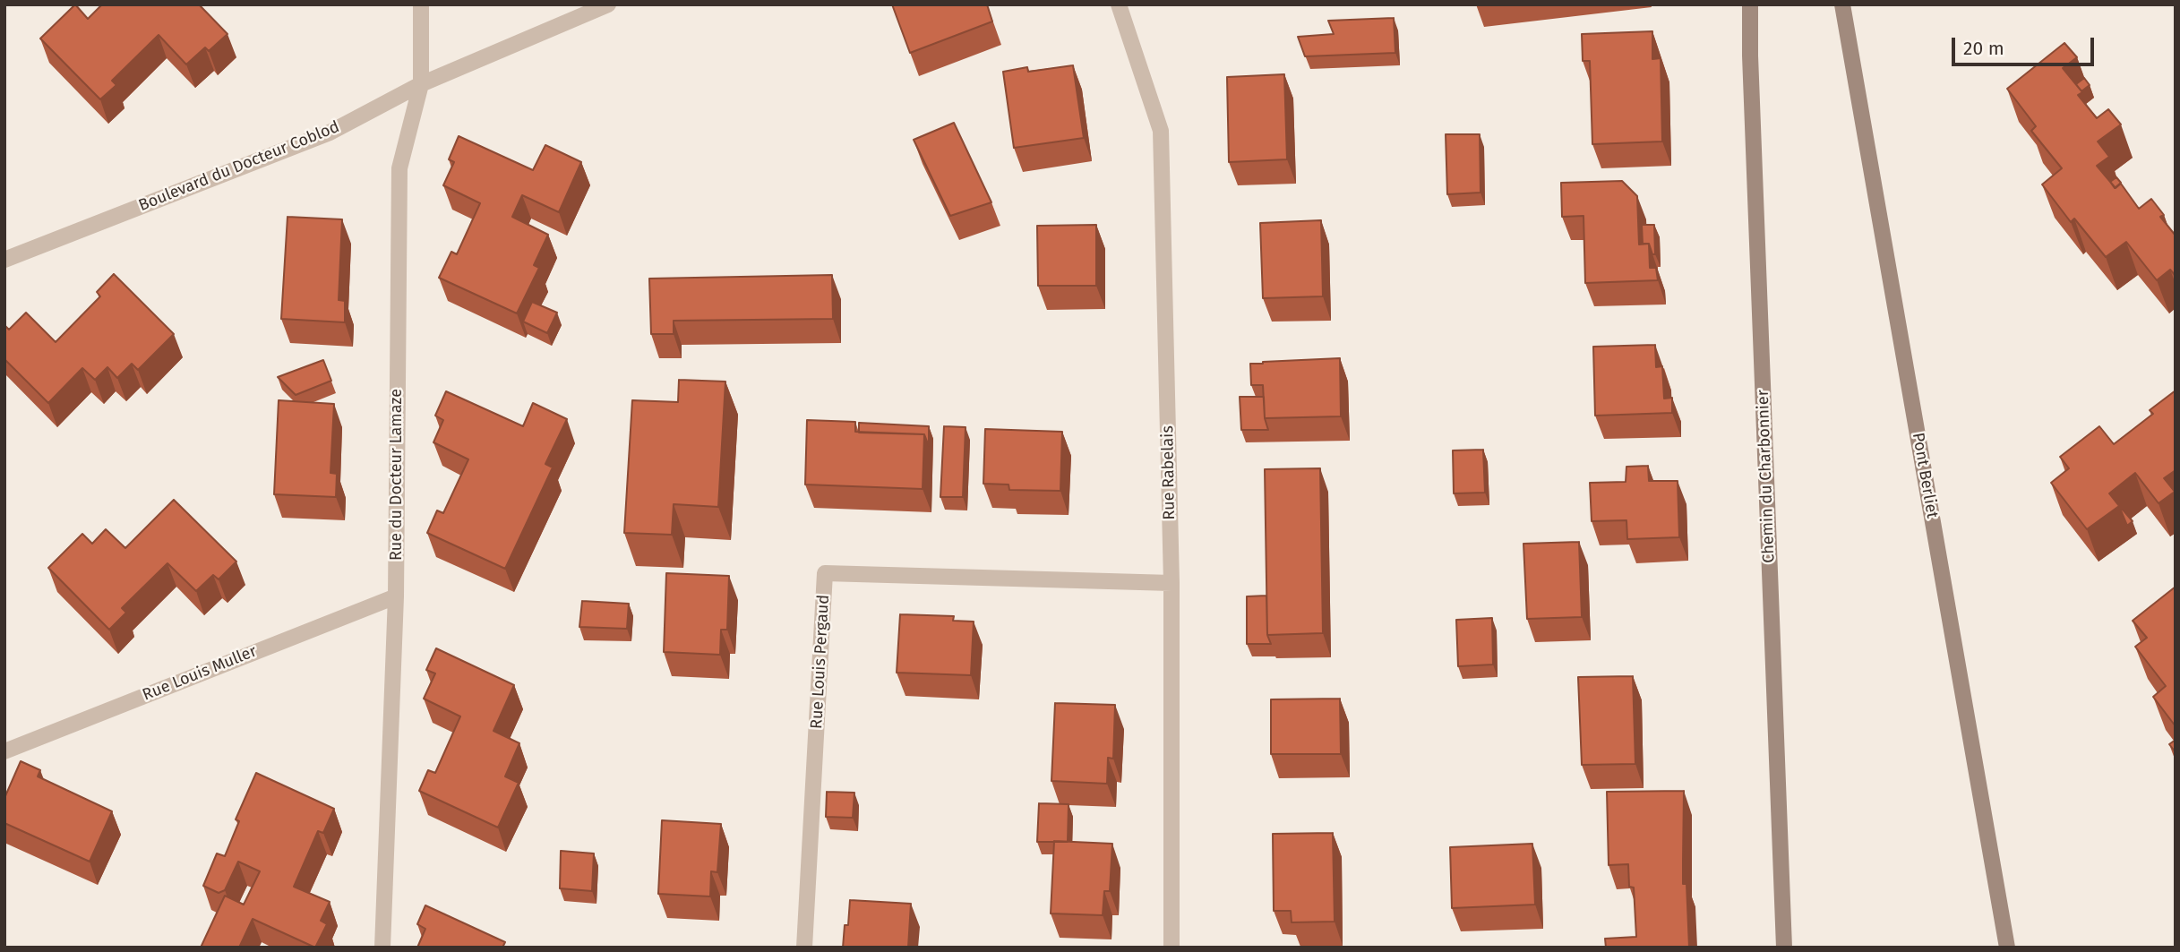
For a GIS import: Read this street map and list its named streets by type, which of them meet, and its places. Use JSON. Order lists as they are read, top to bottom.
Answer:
{
  "streets": {
    "street": [
      "Boulevard du Docteur Coblod",
      "Rue Rabelais",
      "Rue du Docteur Lamaze",
      "Pont Berliet",
      "Chemin du Charbonnier",
      "Rue Louis Pergaud",
      "Rue Louis Muller"
    ]
  },
  "crossings": [
    ["Boulevard du Docteur Coblod", "Rue du Docteur Lamaze"],
    ["Rue Rabelais", "Rue Louis Pergaud"],
    ["Rue du Docteur Lamaze", "Rue Louis Muller"]
  ],
  "scale_bar": "20 m"
}
